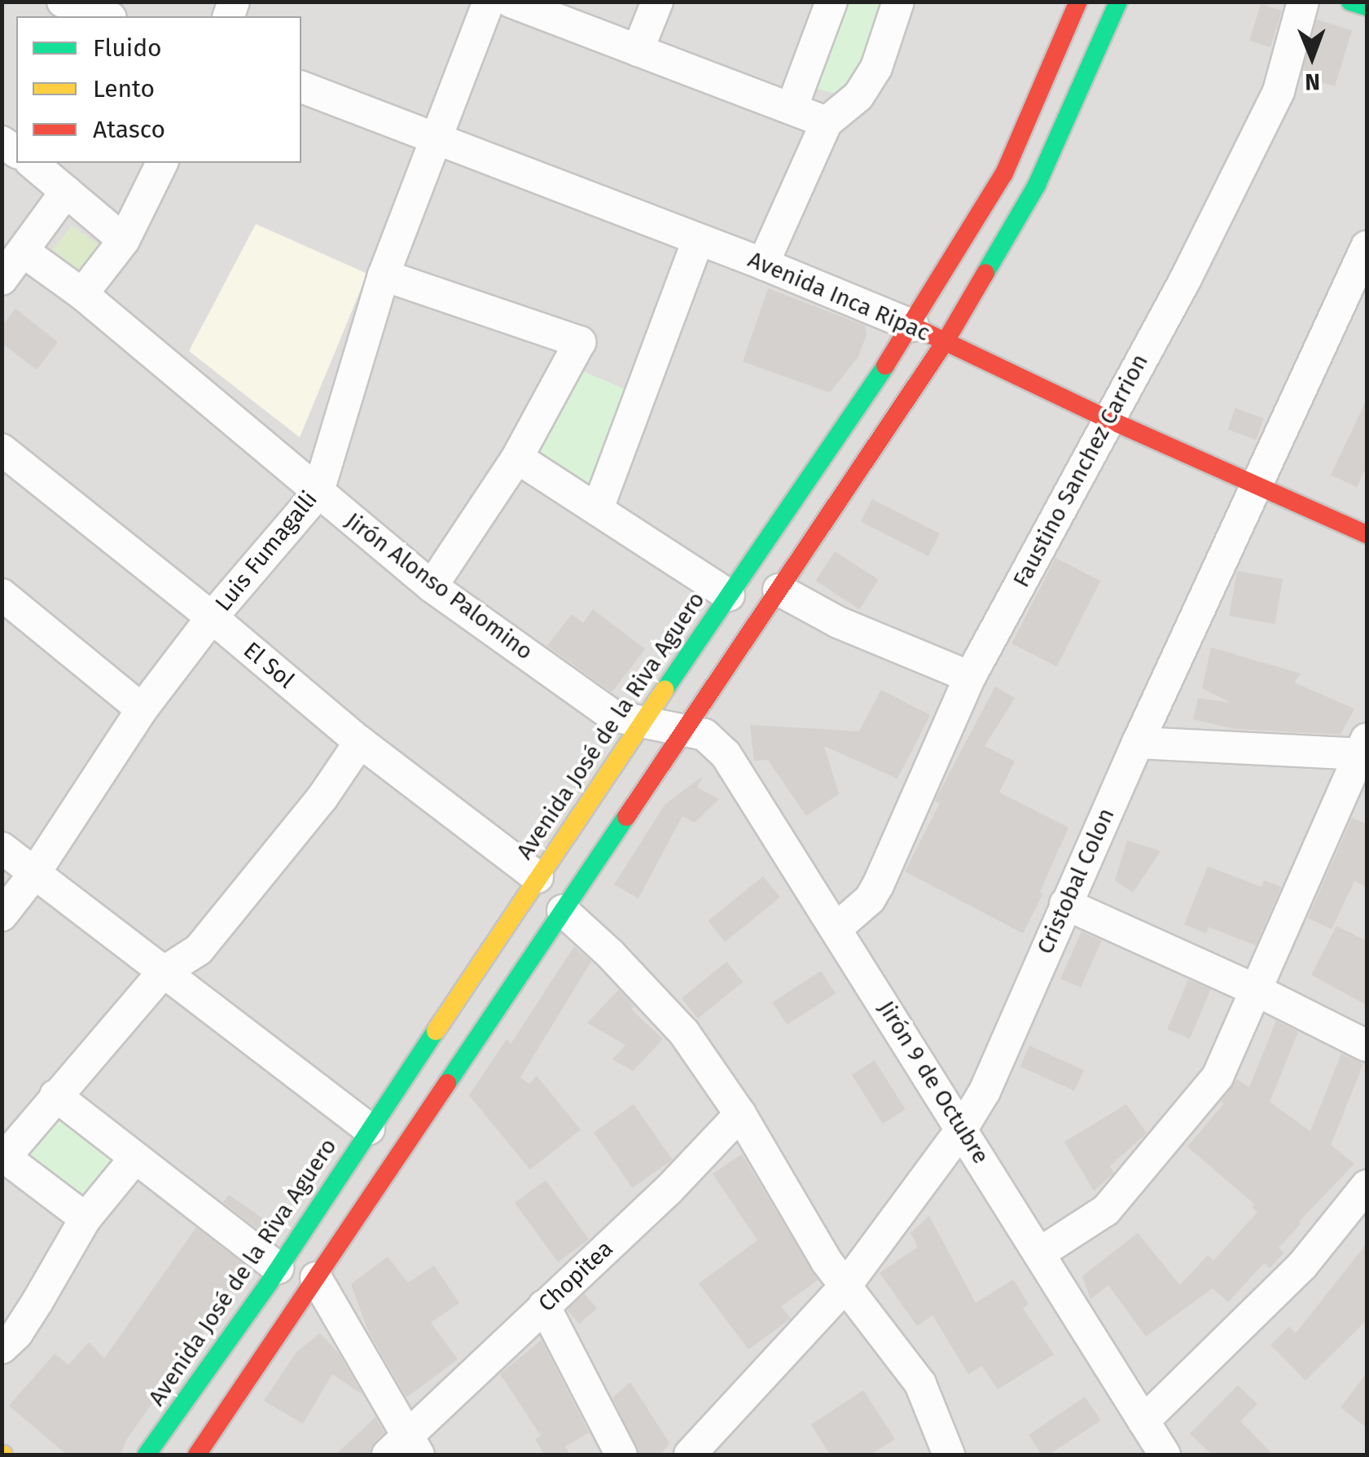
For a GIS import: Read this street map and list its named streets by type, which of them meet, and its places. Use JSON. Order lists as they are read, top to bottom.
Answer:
{
  "streets": {
    "main road": ["Avenida Inca Ripac", "Avenida José de la Riva Aguero"],
    "street": [
      "Faustino Sanchez Carrion",
      "Luis Fumagalli",
      "Jirón Alonso Palomino",
      "El Sol",
      "Cristobal Colon",
      "Jirón 9 de Octubre",
      "Chopitea"
    ]
  },
  "crossings": [
    ["Avenida Inca Ripac", "Faustino Sanchez Carrion"],
    ["Avenida Inca Ripac", "Luis Fumagalli"],
    ["Avenida Inca Ripac", "Avenida José de la Riva Aguero"],
    ["Avenida Inca Ripac", "Cristobal Colon"],
    ["Faustino Sanchez Carrion", "Jirón 9 de Octubre"],
    ["Luis Fumagalli", "Jirón Alonso Palomino"],
    ["Luis Fumagalli", "El Sol"],
    ["Jirón Alonso Palomino", "Avenida José de la Riva Aguero"],
    ["Jirón Alonso Palomino", "Jirón 9 de Octubre"],
    ["El Sol", "Avenida José de la Riva Aguero"],
    ["Cristobal Colon", "Jirón 9 de Octubre"]
  ],
  "legend": ["Fluido", "Lento", "Atasco"],
  "north": "bottom"
}
